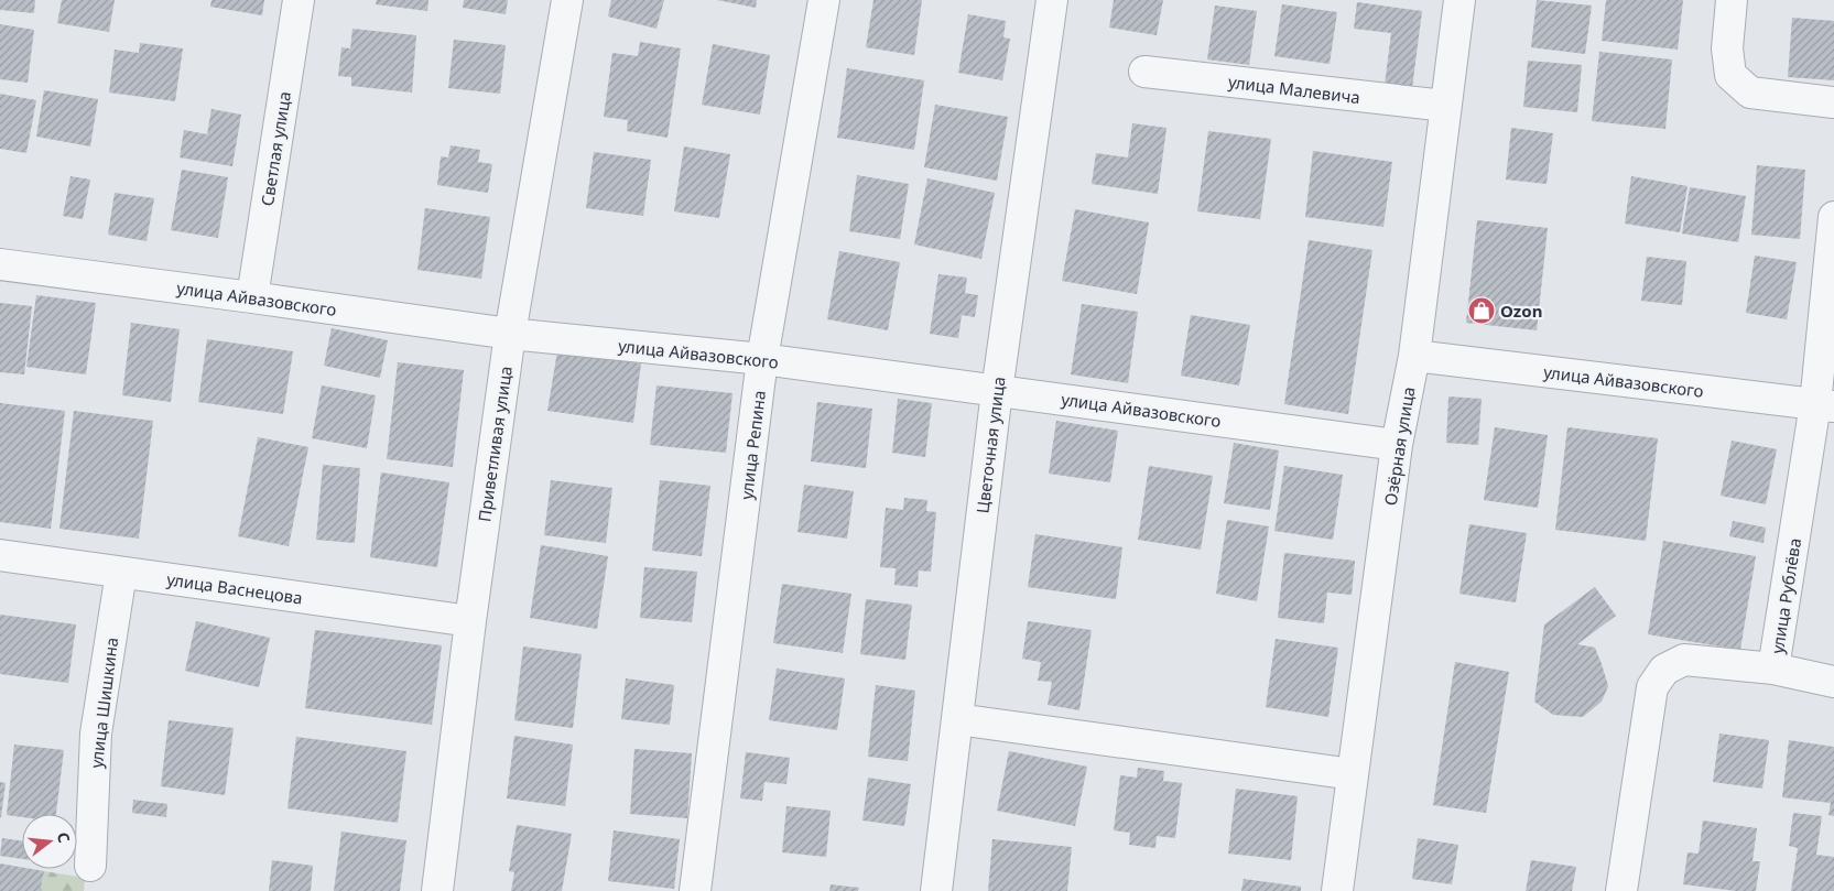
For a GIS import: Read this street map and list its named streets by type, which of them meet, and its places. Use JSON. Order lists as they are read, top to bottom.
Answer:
{
  "streets": {
    "street": [
      "улица Малевича",
      "Светлая улица",
      "улица Айвазовского",
      "Приветливая улица",
      "улица Репина",
      "Цветочная улица",
      "Озёрная улица",
      "улица Васнецова",
      "улица Рублёва",
      "улица Шишкина"
    ]
  },
  "crossings": [
    ["улица Малевича", "Озёрная улица"],
    ["Светлая улица", "улица Айвазовского"],
    ["улица Айвазовского", "Приветливая улица"],
    ["улица Айвазовского", "улица Репина"],
    ["улица Айвазовского", "Цветочная улица"],
    ["улица Айвазовского", "Озёрная улица"],
    ["улица Айвазовского", "улица Рублёва"],
    ["Приветливая улица", "улица Васнецова"],
    ["улица Васнецова", "улица Шишкина"]
  ],
  "places": {
    "shop": ["Ozon"]
  },
  "north": "right"
}
